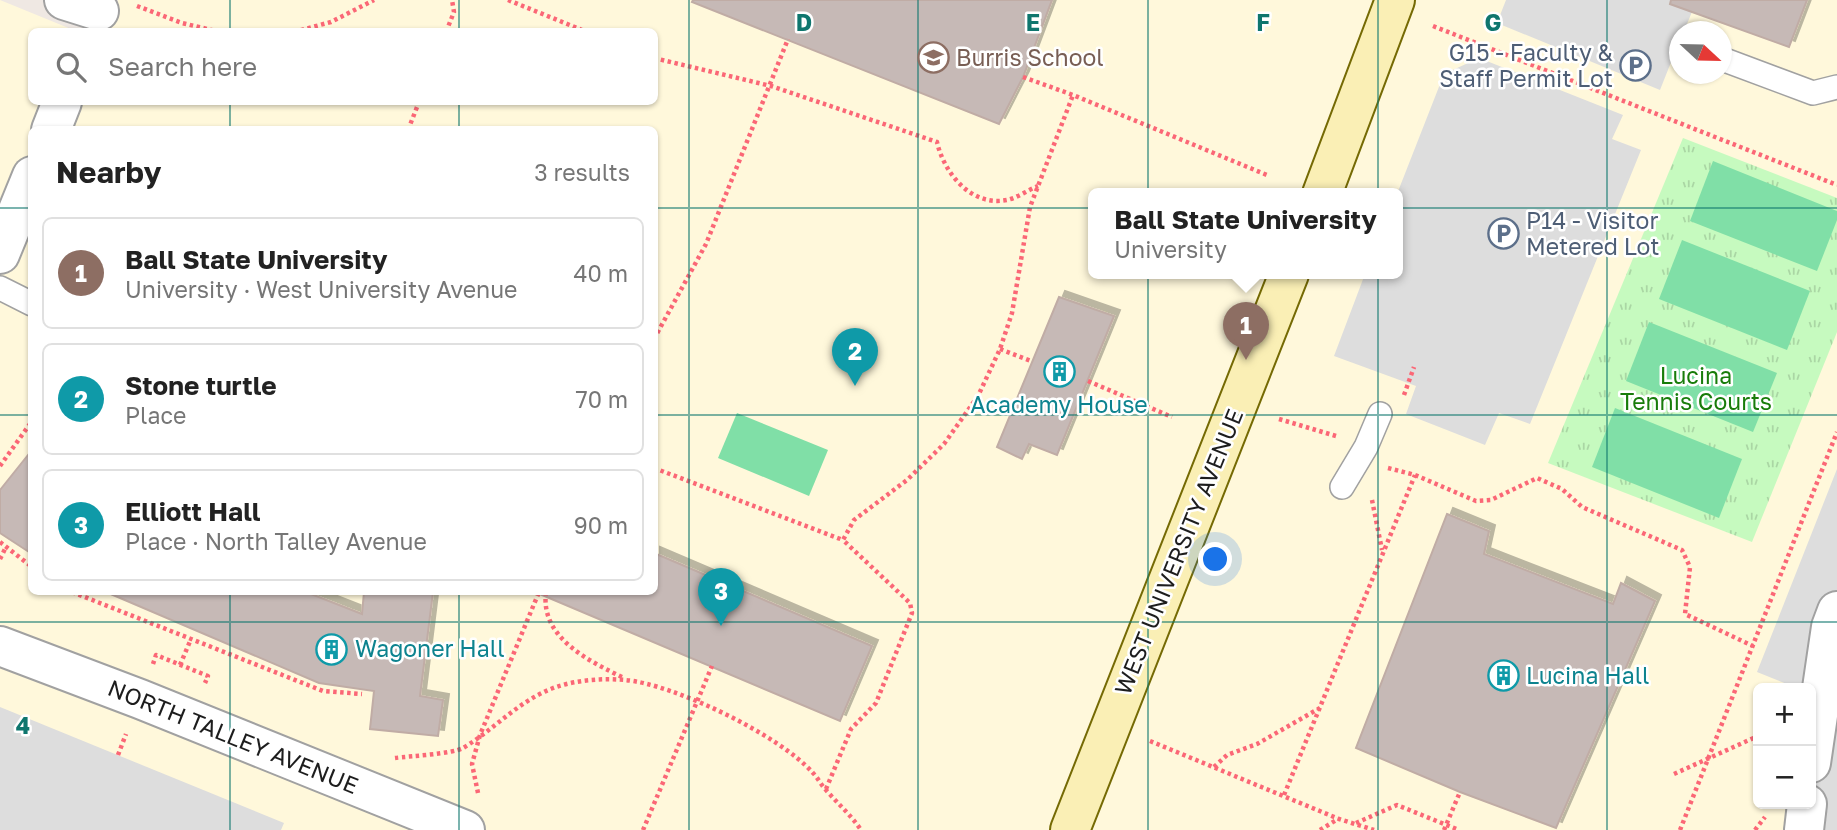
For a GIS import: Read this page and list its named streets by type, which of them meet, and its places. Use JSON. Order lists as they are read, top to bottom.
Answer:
{
  "streets": {
    "street": ["WEST UNIVERSITY AVENUE", "NORTH TALLEY AVENUE"]
  },
  "parks": ["Lucina Tennis Courts"],
  "places": {
    "school or university": ["Burris School"],
    "parking": ["G15 - Faculty & Staff Permit Lot", "P14 - Visitor Metered Lot"],
    "building": ["Academy House", "Wagoner Hall", "Lucina Hall"]
  },
  "north": "right",
  "page": {
    "search": "Search here",
    "heading": ["Nearby", "3 results"],
    "popup": ["Ball State University", "University"],
    "list": [
      {
        "mark": "1",
        "name": "Ball State University",
        "note": "University · West University Avenue",
        "value": "40 m"
      },
      {
        "mark": "2",
        "name": "Stone turtle",
        "note": "Place",
        "value": "70 m"
      },
      {
        "mark": "3",
        "name": "Elliott Hall",
        "note": "Place · North Talley Avenue",
        "value": "90 m"
      }
    ],
    "pins": ["1", "2", "3"],
    "map_buttons": ["+", "−"]
  },
  "grid": {
    "columns": [
      "D",
      "E",
      "F",
      "G"
    ],
    "rows": ["4"]
  }
}
